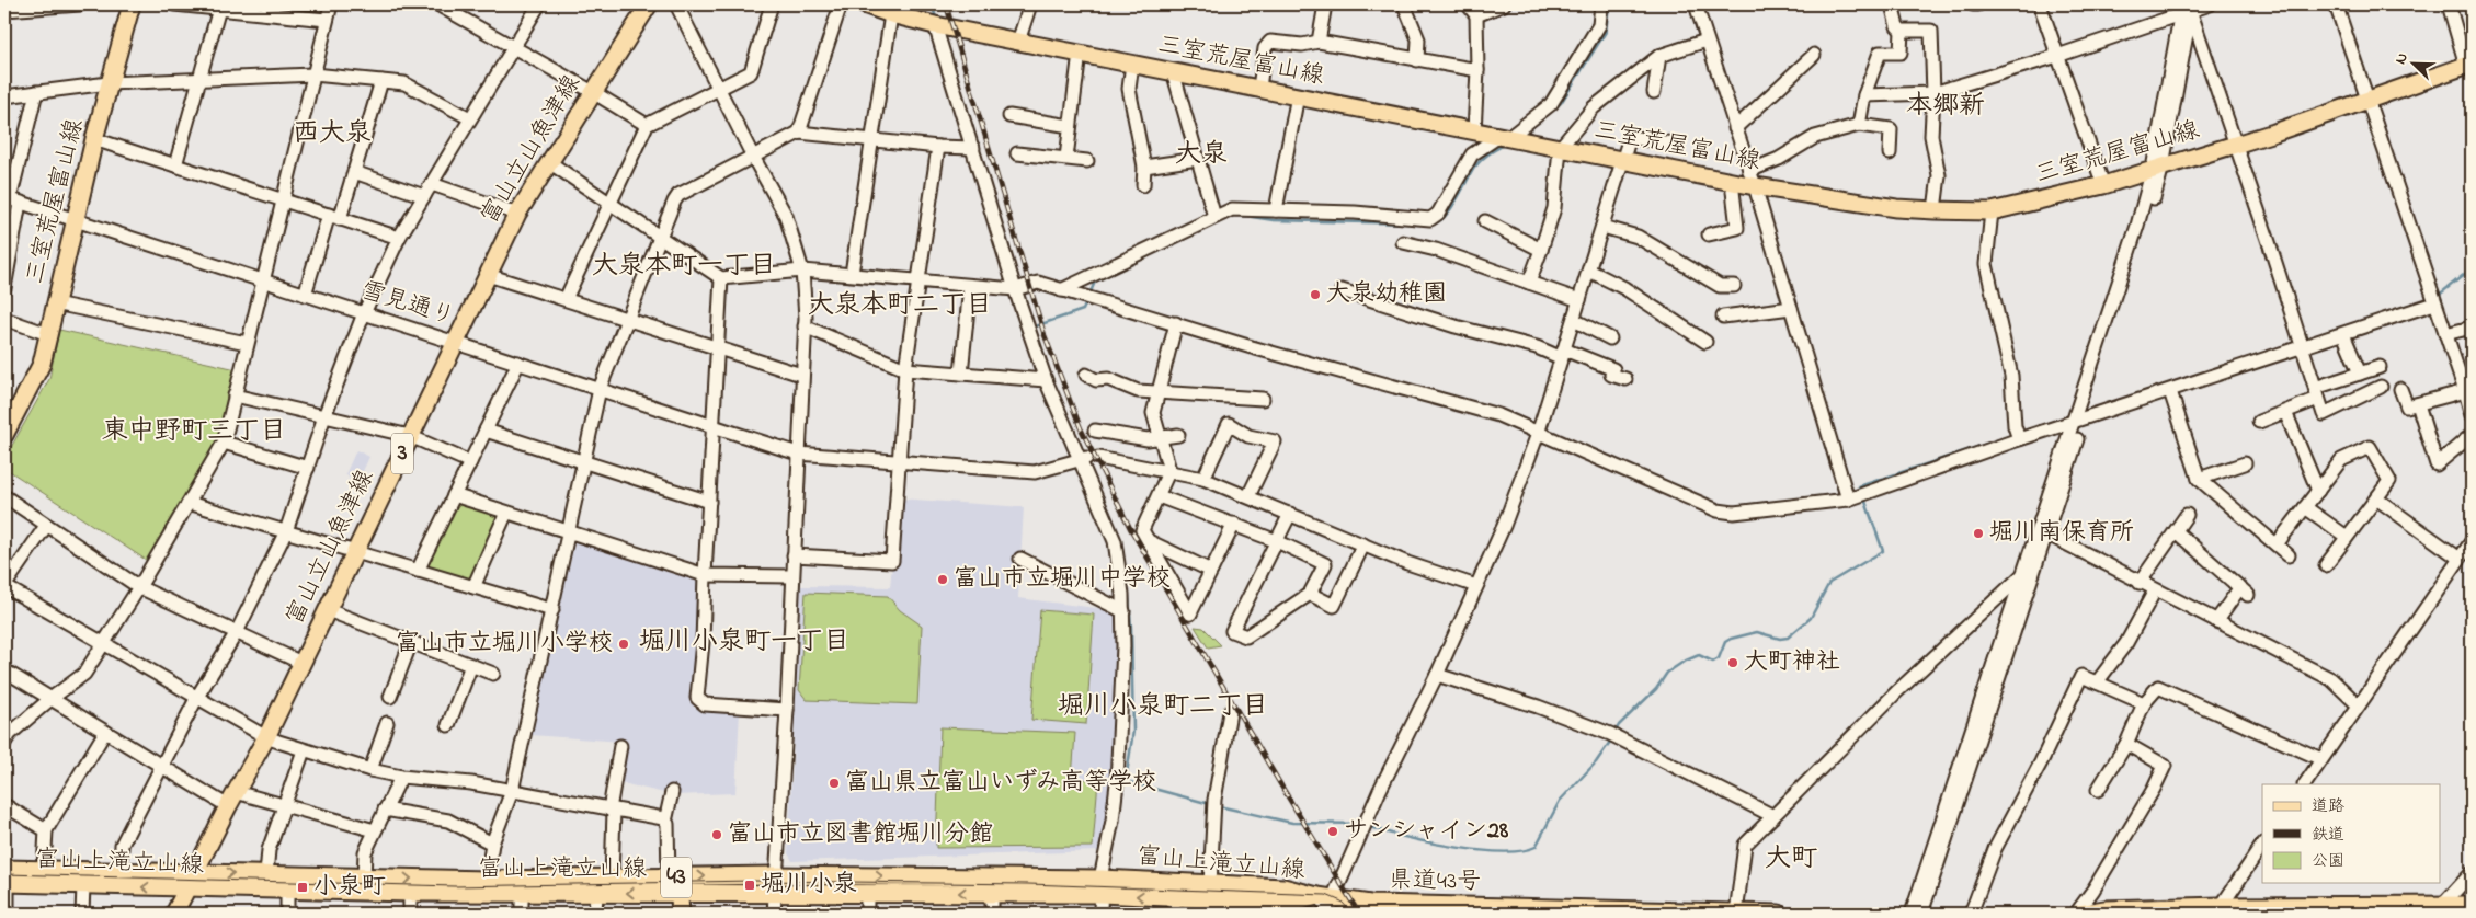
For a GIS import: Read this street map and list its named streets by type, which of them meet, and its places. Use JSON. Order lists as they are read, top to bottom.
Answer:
{
  "streets": {
    "main road": [
      "三室荒屋富山線",
      "富山立山魚津線",
      "3",
      "富山上滝立山線",
      "43",
      "県道43号"
    ],
    "street": ["雪見通り"]
  },
  "crossings": [
    ["三室荒屋富山線", "雪見通り"],
    ["富山立山魚津線", "雪見通り"],
    ["富山立山魚津線", "富山上滝立山線"],
    ["富山上滝立山線", "県道43号"],
    ["43", "県道43号"]
  ],
  "districts": [
    "本郷新",
    "西大泉",
    "大泉",
    "大泉本町一丁目",
    "大泉本町二丁目",
    "東中野町三丁目",
    "堀川小泉町一丁目",
    "堀川小泉町二丁目",
    "大町"
  ],
  "places": {
    "other": [
      "大泉幼稚園",
      "堀川南保育所",
      "富山市立堀川中学校",
      "富山市立堀川小学校",
      "大町神社",
      "富山県立富山いずみ高等学校",
      "サンシャイン28",
      "富山市立図書館堀川分館"
    ],
    "transit": ["堀川小泉", "小泉町"]
  },
  "legend": ["道路", "鉄道", "公園"],
  "north": "top left"
}
